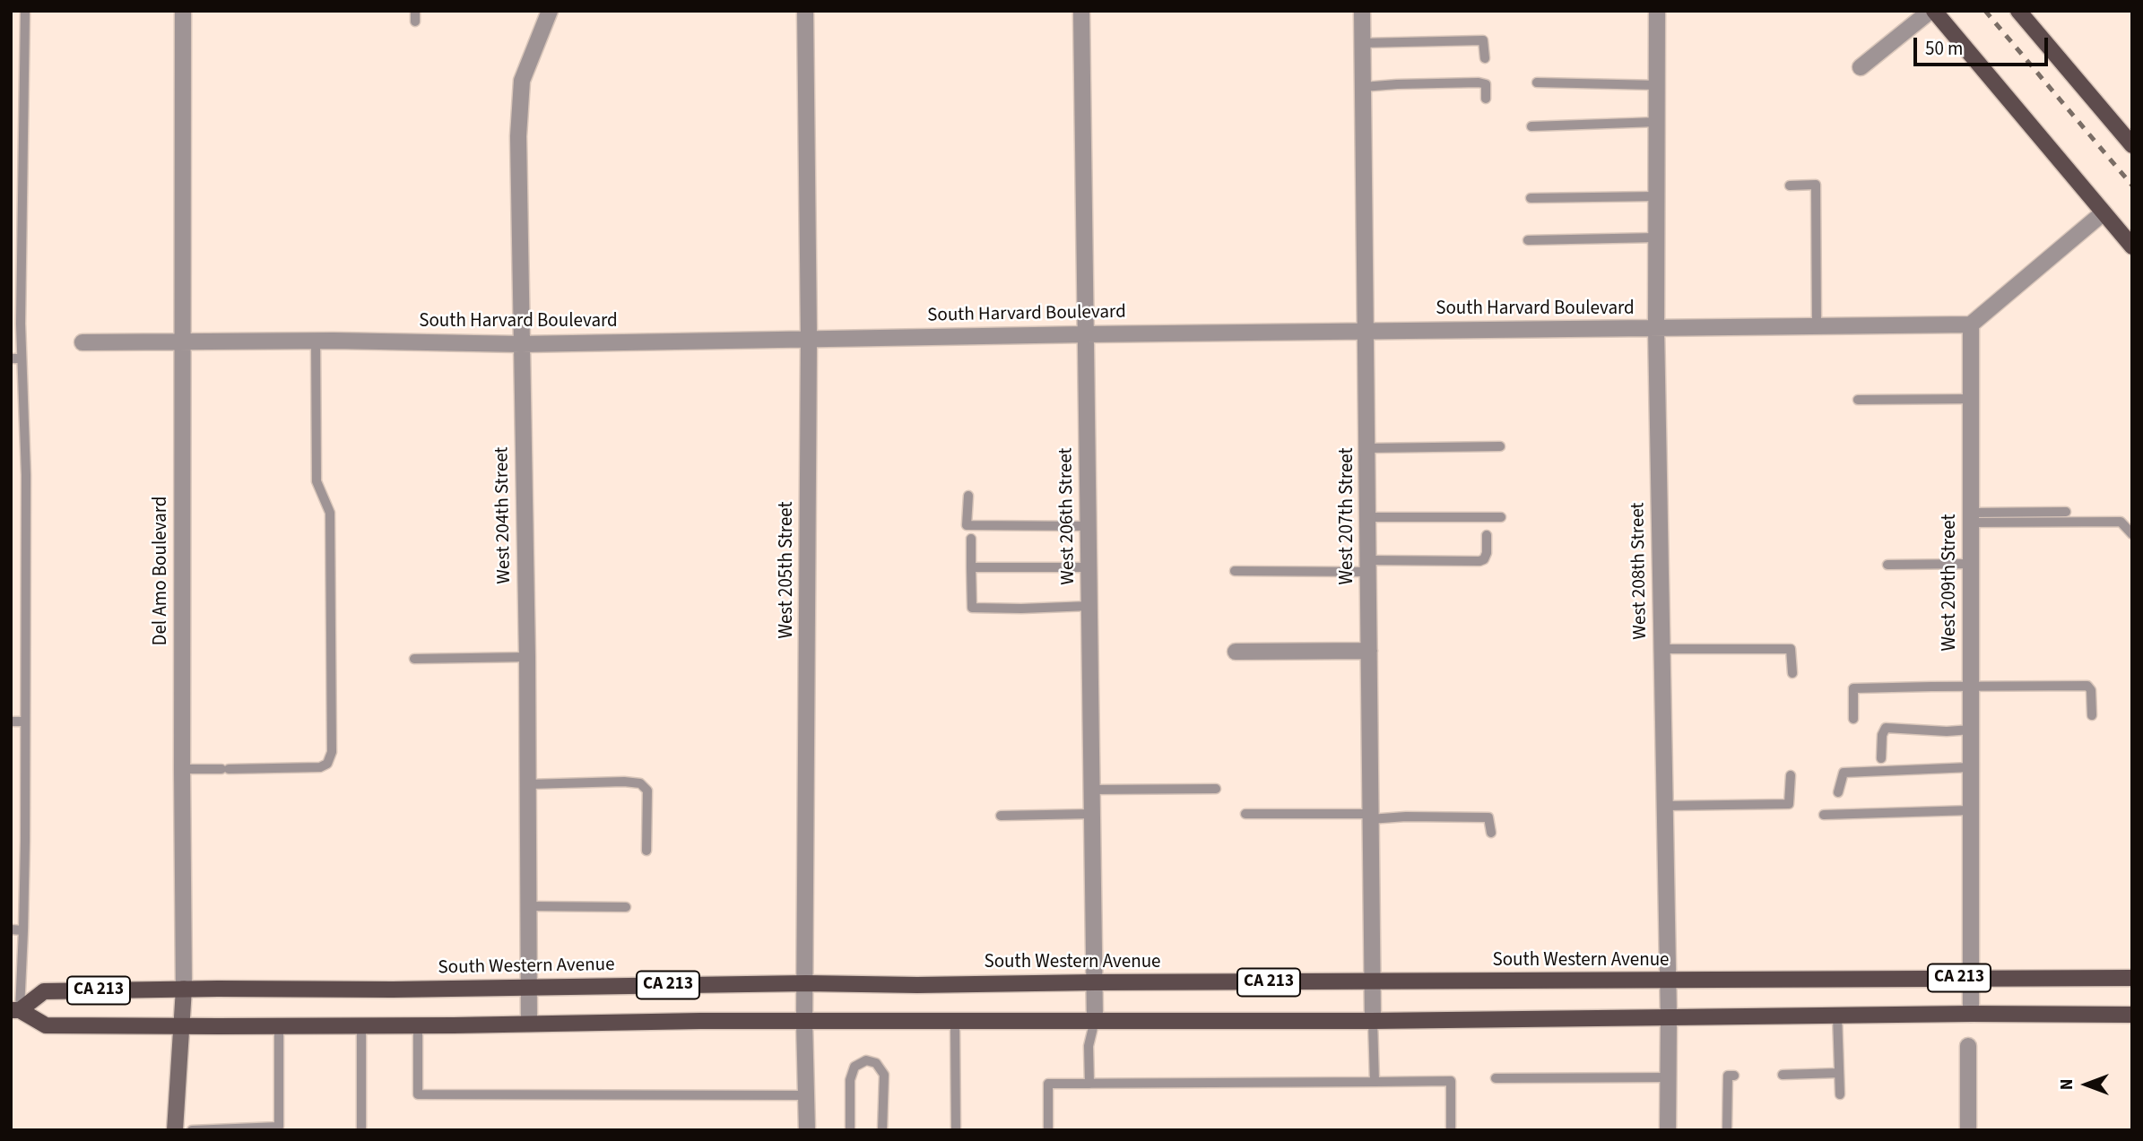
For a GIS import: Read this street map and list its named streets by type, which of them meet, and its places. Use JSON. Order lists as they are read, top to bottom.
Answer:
{
  "streets": {
    "main road": ["Del Amo Boulevard", "South Western Avenue", "CA 213"],
    "street": [
      "South Harvard Boulevard",
      "West 204th Street",
      "West 206th Street",
      "West 207th Street",
      "West 205th Street",
      "West 208th Street",
      "West 209th Street"
    ]
  },
  "crossings": [
    ["South Harvard Boulevard", "West 204th Street"],
    ["South Harvard Boulevard", "West 206th Street"],
    ["South Harvard Boulevard", "West 207th Street"],
    ["South Harvard Boulevard", "West 205th Street"],
    ["South Harvard Boulevard", "Del Amo Boulevard"],
    ["South Harvard Boulevard", "West 208th Street"],
    ["South Harvard Boulevard", "West 209th Street"],
    ["West 204th Street", "South Western Avenue"],
    ["West 204th Street", "CA 213"],
    ["West 206th Street", "South Western Avenue"],
    ["West 206th Street", "CA 213"],
    ["West 207th Street", "South Western Avenue"],
    ["West 207th Street", "CA 213"],
    ["West 205th Street", "South Western Avenue"],
    ["West 205th Street", "CA 213"],
    ["Del Amo Boulevard", "South Western Avenue"],
    ["Del Amo Boulevard", "CA 213"],
    ["West 208th Street", "South Western Avenue"],
    ["West 208th Street", "CA 213"],
    ["West 209th Street", "South Western Avenue"],
    ["West 209th Street", "CA 213"],
    ["South Western Avenue", "CA 213"]
  ],
  "scale_bar": "50 m",
  "north": "left"
}
